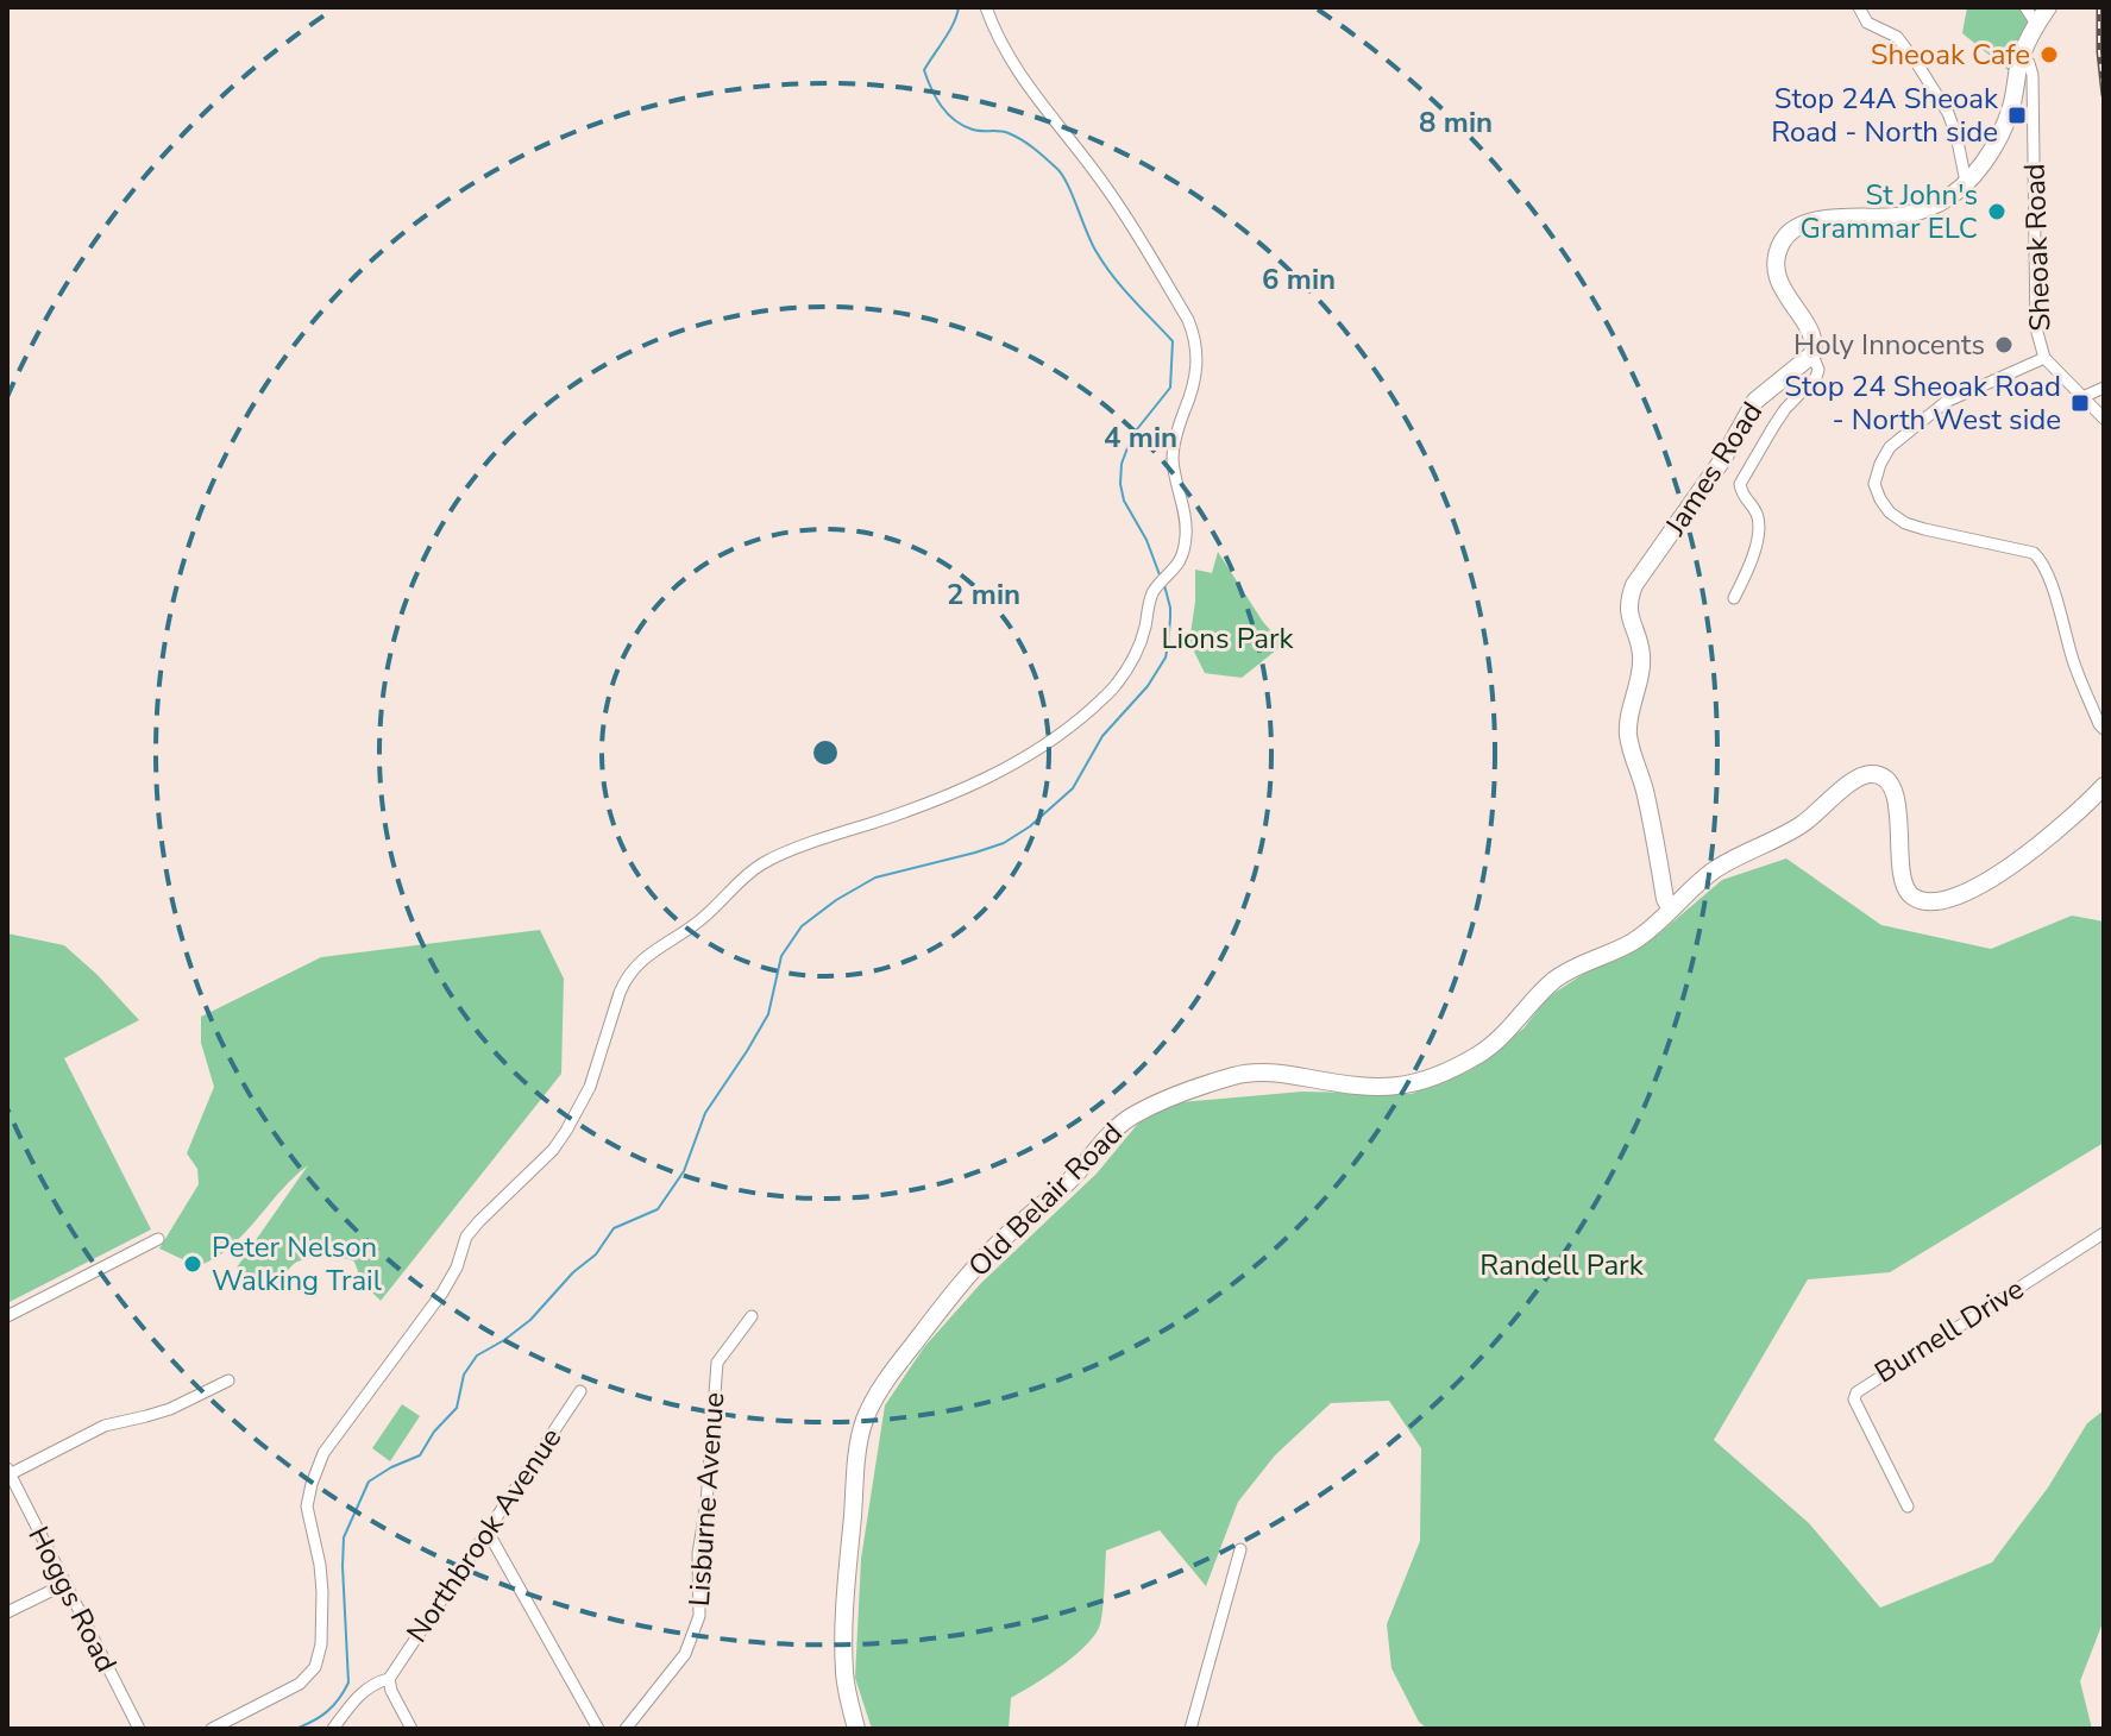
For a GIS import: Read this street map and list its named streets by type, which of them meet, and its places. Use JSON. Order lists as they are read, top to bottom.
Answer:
{
  "streets": {
    "main road": ["James Road", "Old Belair Road"],
    "street": [
      "Sheoak Road",
      "Burnell Drive",
      "Lisburne Avenue",
      "Northbrook Avenue",
      "Hoggs Road"
    ]
  },
  "crossings": [
    ["James Road", "Old Belair Road"]
  ],
  "parks": ["Lions Park", "Randell Park"],
  "places": {
    "other": [
      "Sheoak Cafe",
      "St John's Grammar ELC",
      "Holy Innocents",
      "Peter Nelson Walking Trail"
    ],
    "transit": ["Stop 24A Sheoak Road - North side", "Stop 24 Sheoak Road - North West side"]
  },
  "rings": [
    "8 min",
    "6 min",
    "4 min",
    "2 min"
  ]
}
